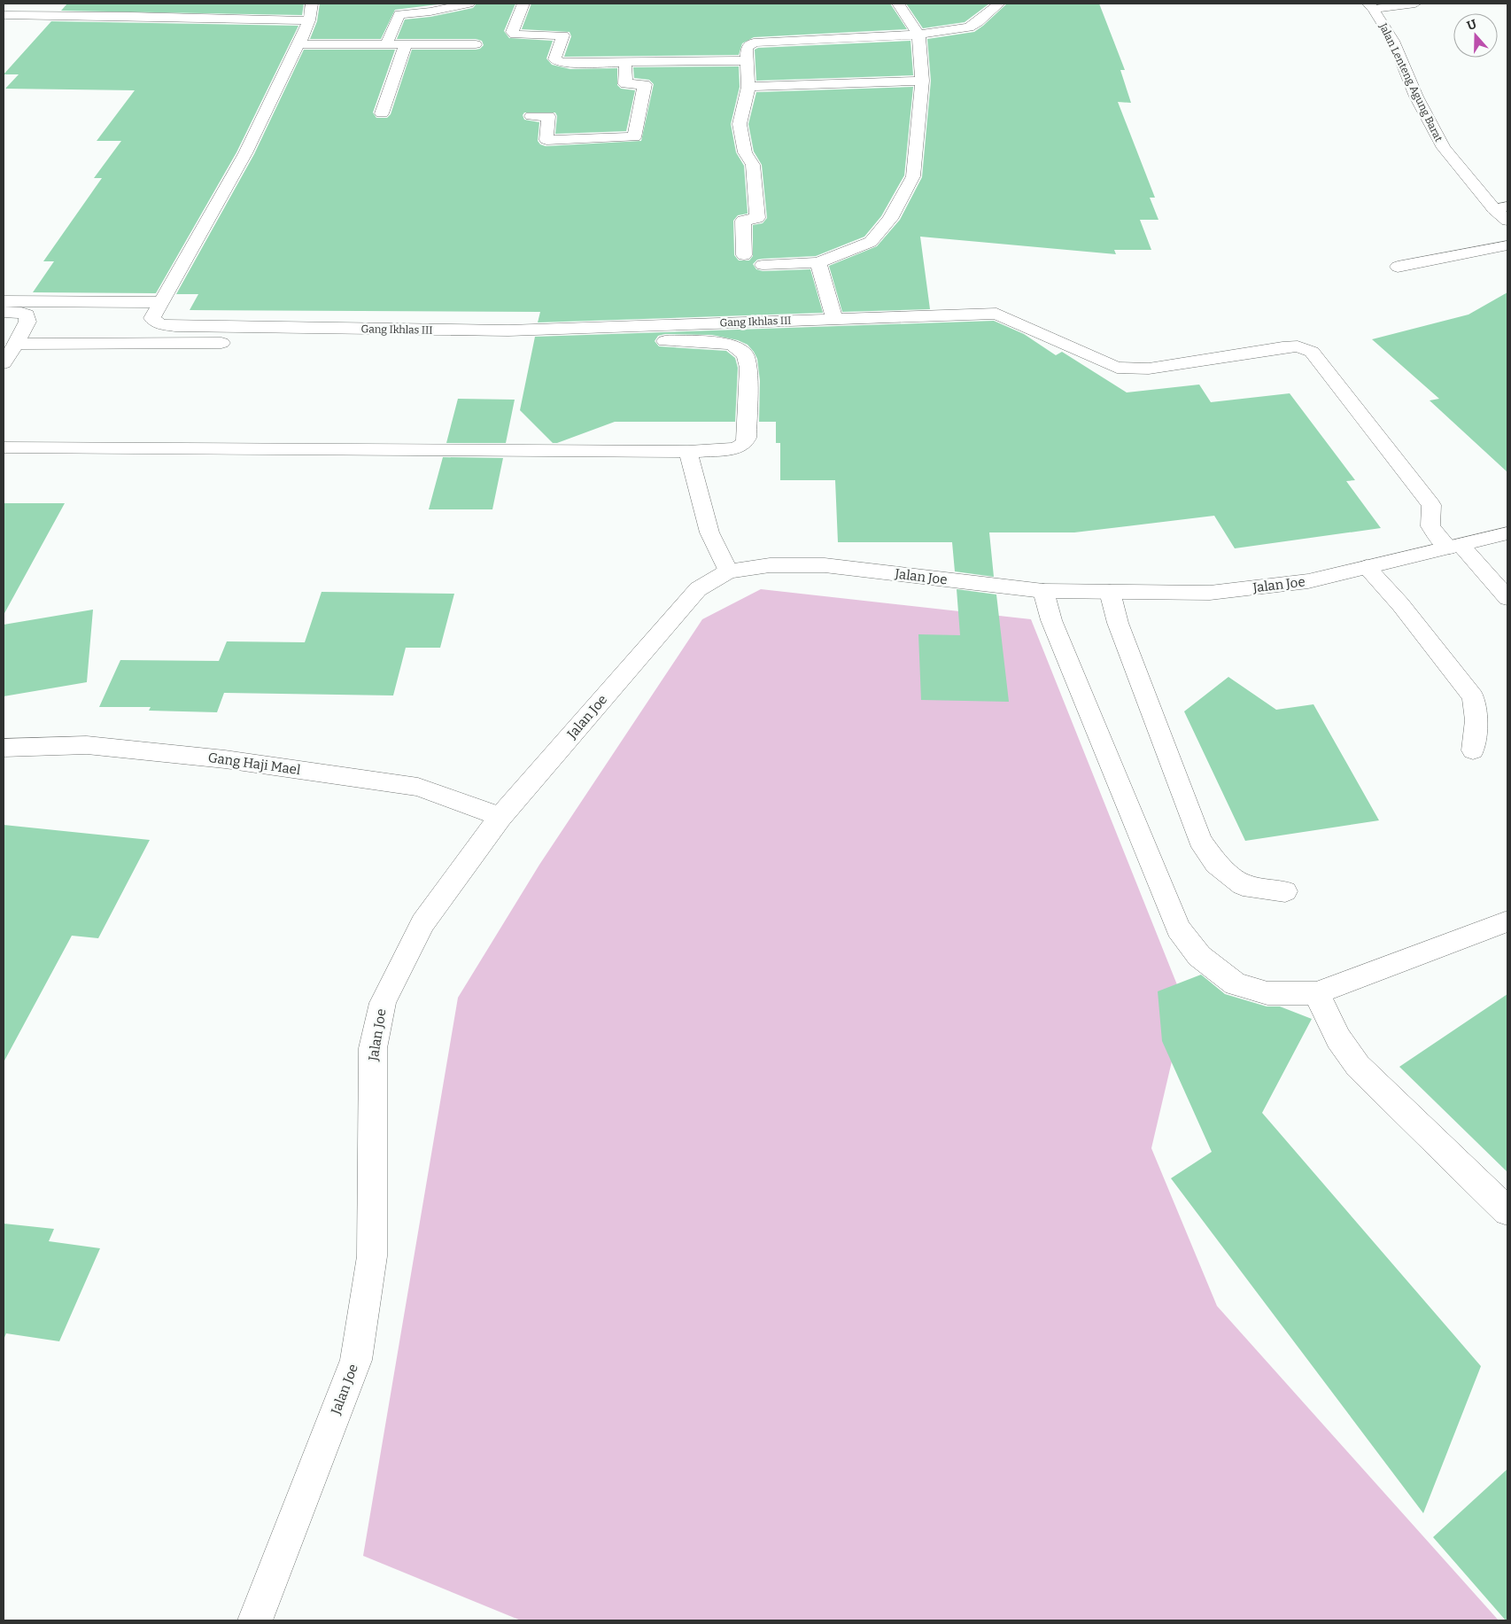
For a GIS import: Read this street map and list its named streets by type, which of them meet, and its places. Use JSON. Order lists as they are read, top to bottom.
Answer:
{
  "streets": {
    "street": [
      "Jalan Lenteng Agung Barat",
      "Gang Ikhlas III",
      "Jalan Joe",
      "Gang Haji Mael"
    ]
  },
  "crossings": [
    ["Gang Ikhlas III", "Jalan Joe"],
    ["Jalan Joe", "Gang Haji Mael"]
  ],
  "north": "top"
}
